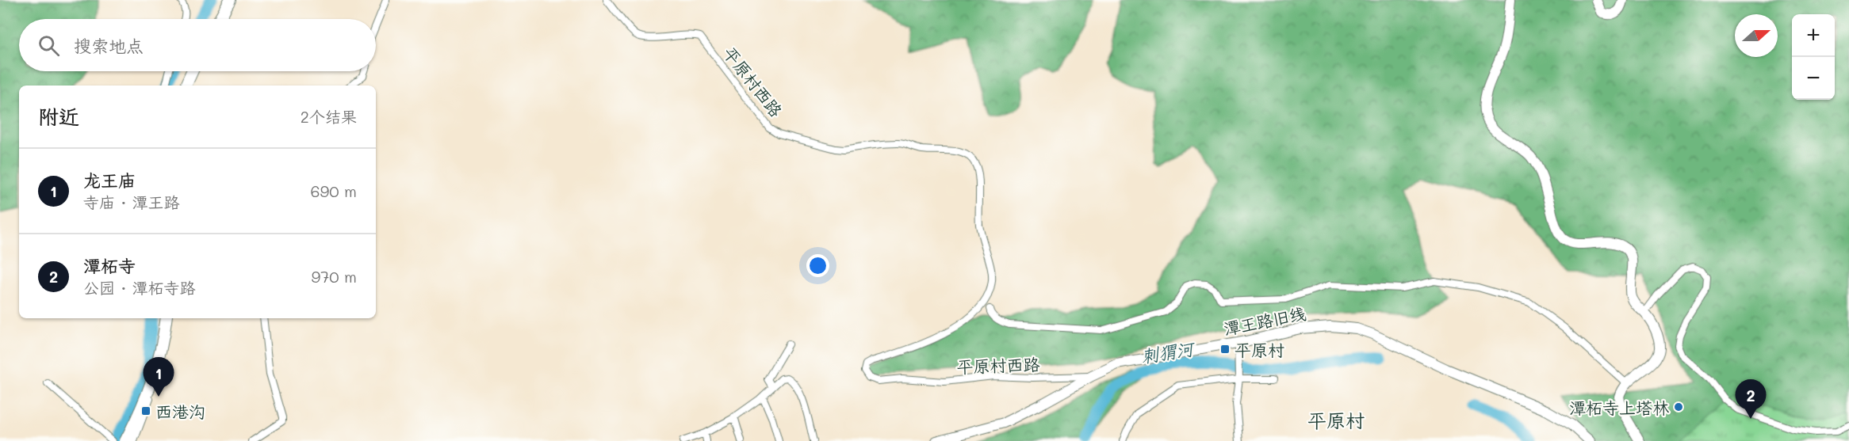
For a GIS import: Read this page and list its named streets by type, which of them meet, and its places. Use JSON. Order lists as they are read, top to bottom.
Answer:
{
  "streets": {
    "main road": ["潭王路旧线"],
    "street": ["平原村西路"]
  },
  "crossings": [
    ["平原村西路", "潭王路旧线"]
  ],
  "districts": ["平原村"],
  "water": ["刺猬河"],
  "places": {
    "transit": ["平原村", "西港沟"],
    "other": ["潭柘寺上塔林"]
  },
  "north": "right",
  "page": {
    "map_buttons": ["+", "−"],
    "search": "搜索地点",
    "heading": ["附近", "2个结果"],
    "list": [
      {
        "mark": "1",
        "name": "龙王庙",
        "note": "寺庙 · 潭王路",
        "value": "690 m"
      },
      {
        "mark": "2",
        "name": "潭柘寺",
        "note": "公园 · 潭柘寺路",
        "value": "970 m"
      }
    ],
    "pins": ["1", "2"]
  }
}
